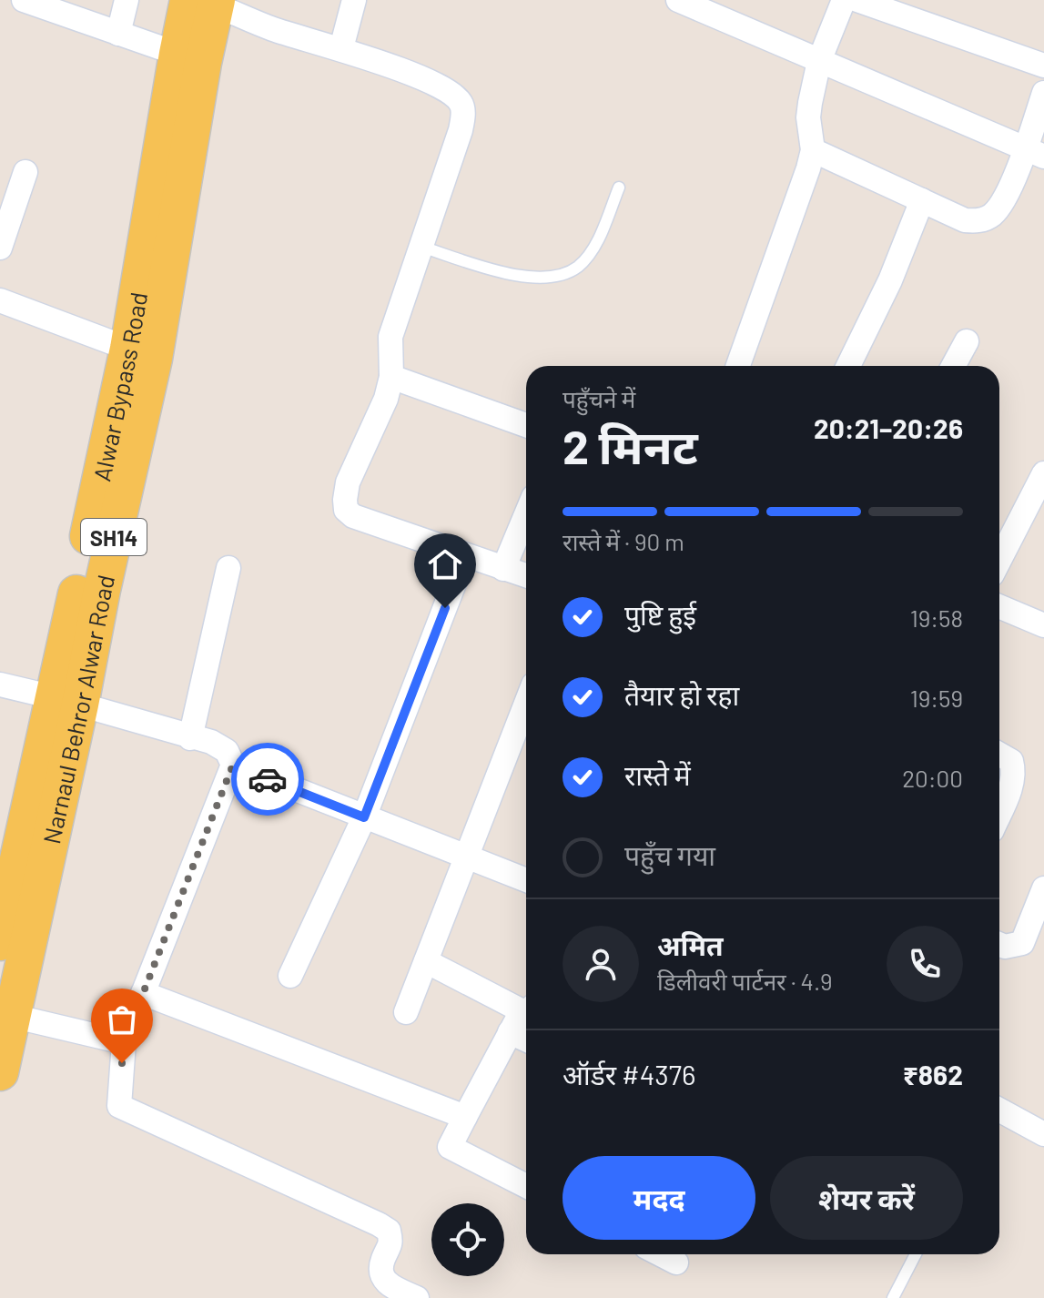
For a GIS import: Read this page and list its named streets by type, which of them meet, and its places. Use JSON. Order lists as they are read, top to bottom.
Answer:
{
  "streets": {
    "main road": ["Alwar Bypass Road", "SH14", "Narnaul Behror Alwar Road"]
  },
  "crossings": [
    ["Alwar Bypass Road", "Narnaul Behror Alwar Road"]
  ],
  "page": {
    "heading": ["2 मिनट", "पहुँचने में", "20:21–20:26"],
    "panel": [
      "अमित",
      "डिलीवरी पार्टनर · 4.9",
      "ऑर्डर #4376",
      "₹862"
    ],
    "bar": "रास्ते में · 90 m",
    "list": [
      ["पुष्टि हुई", "19:58"],
      ["तैयार हो रहा", "19:59"],
      ["रास्ते में", "20:00"],
      "पहुँच गया"
    ],
    "buttons": ["मदद", "शेयर करें"]
  }
}
